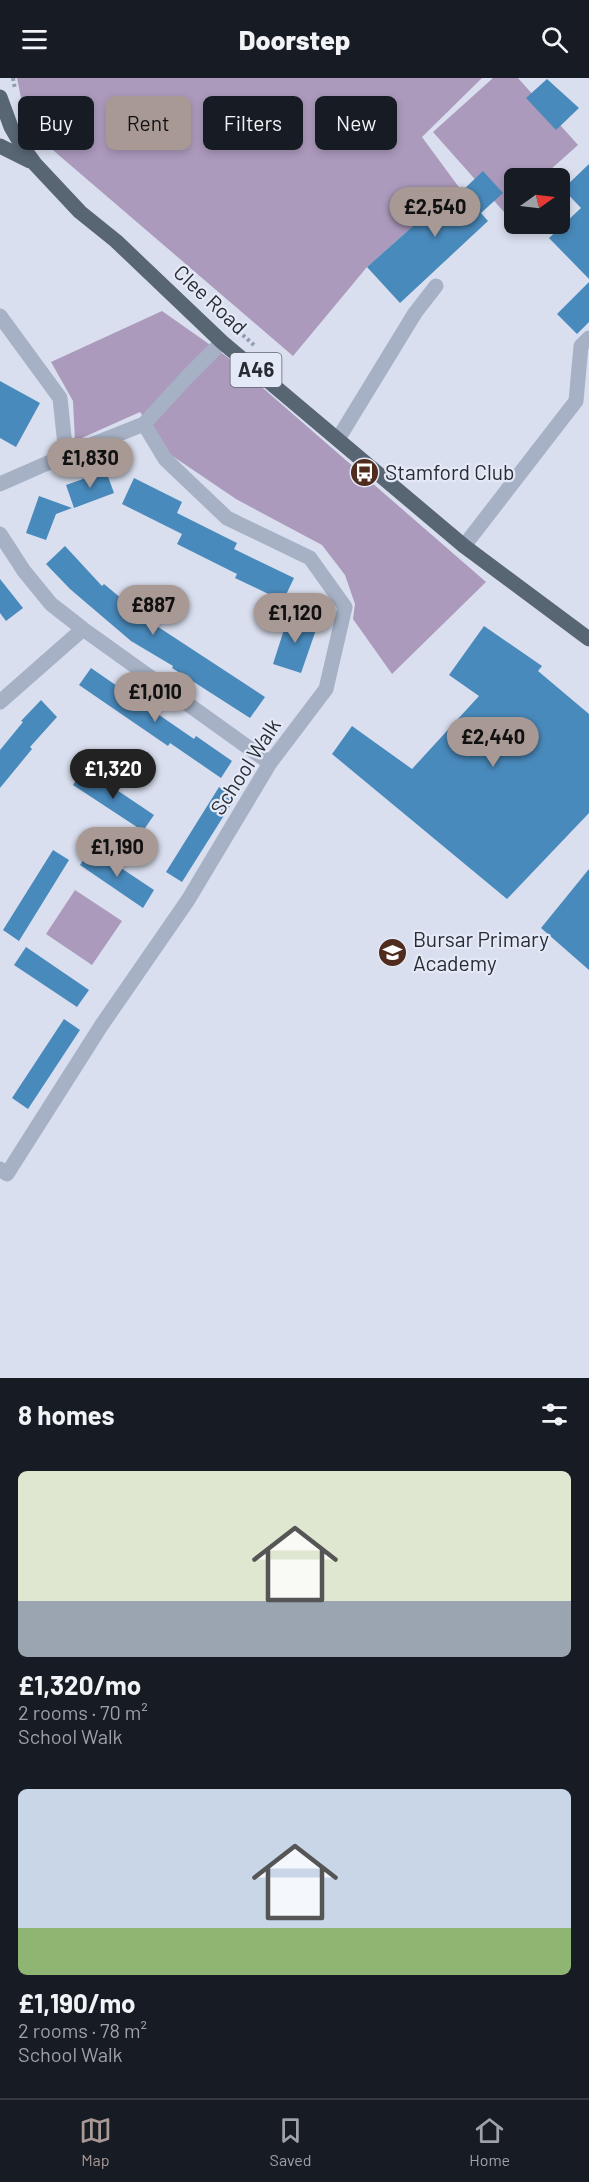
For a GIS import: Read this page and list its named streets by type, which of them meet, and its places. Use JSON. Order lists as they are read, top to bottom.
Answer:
{
  "streets": {
    "main road": ["Clee Road", "A46"],
    "street": ["School Walk"]
  },
  "places": {
    "bus stop": ["Stamford Club"],
    "school or university": ["Bursar Primary Academy"]
  },
  "north": "right",
  "page": {
    "header": "Doorstep",
    "chip": [
      "Buy",
      "Rent",
      "Filters",
      "New"
    ],
    "price": [
      "£2,540",
      "£1,830",
      "£887",
      "£1,120",
      "£1,010",
      "£2,440",
      "£1,320",
      "£1,190"
    ],
    "heading": "8 homes",
    "list": [
      {
        "name": "£1,320/mo",
        "note": "2 rooms · 70 m² · School Walk"
      },
      {
        "name": "£1,190/mo",
        "note": "2 rooms · 78 m² · School Walk"
      }
    ],
    "tabs": ["Map", "Saved", "Home"]
  }
}
